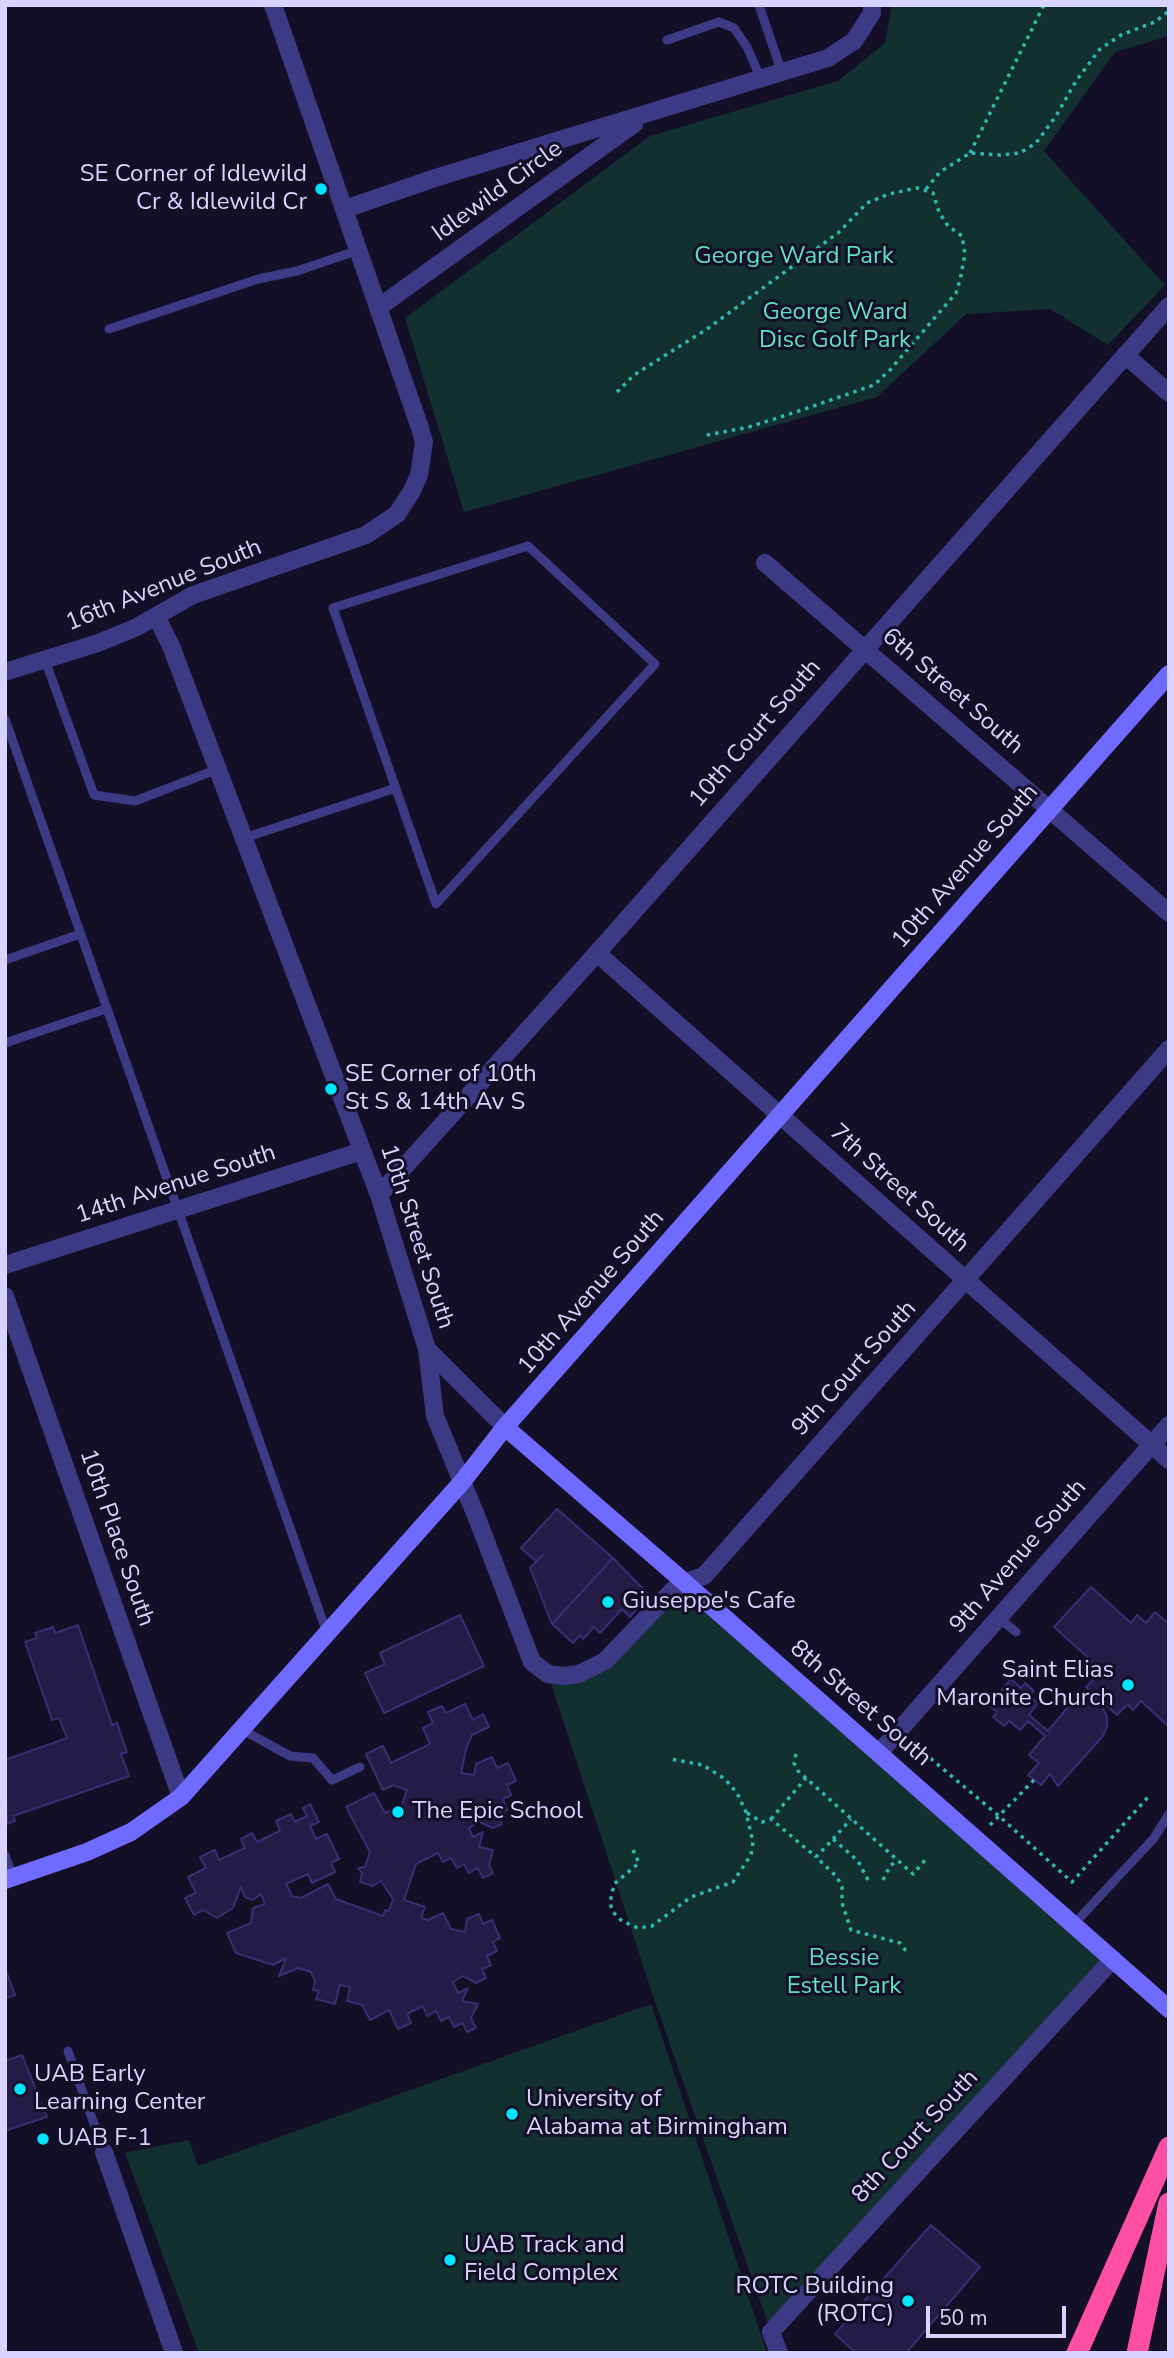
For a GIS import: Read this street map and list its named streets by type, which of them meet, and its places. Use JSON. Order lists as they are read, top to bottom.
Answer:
{
  "streets": {
    "street": [
      "Idlewild Circle",
      "16th Avenue South",
      "6th Street South",
      "10th Court South",
      "10th Avenue South",
      "14th Avenue South",
      "7th Street South",
      "10th Street South",
      "9th Court South",
      "10th Place South",
      "9th Avenue South",
      "8th Street South",
      "8th Court South"
    ]
  },
  "crossings": [
    ["Idlewild Circle", "16th Avenue South"],
    ["16th Avenue South", "10th Street South"],
    ["6th Street South", "10th Court South"],
    ["6th Street South", "10th Avenue South"],
    ["10th Court South", "7th Street South"],
    ["10th Court South", "10th Street South"],
    ["10th Avenue South", "7th Street South"],
    ["10th Avenue South", "10th Street South"],
    ["10th Avenue South", "10th Place South"],
    ["10th Avenue South", "8th Street South"],
    ["14th Avenue South", "10th Street South"],
    ["7th Street South", "9th Court South"],
    ["7th Street South", "9th Avenue South"],
    ["10th Street South", "9th Court South"],
    ["10th Street South", "8th Street South"],
    ["9th Court South", "8th Street South"],
    ["9th Avenue South", "8th Street South"],
    ["8th Street South", "8th Court South"]
  ],
  "parks": ["George Ward Park", "George Ward Disc Golf Park", "Bessie Estell Park"],
  "places": [
    "SE Corner of Idlewild Cr & Idlewild Cr",
    "SE Corner of 10th St S & 14th Av S",
    "Giuseppe's Cafe",
    "Saint Elias Maronite Church",
    "The Epic School",
    "UAB Early Learning Center",
    "University of Alabama at Birmingham",
    "UAB F-1",
    "UAB Track and Field Complex",
    "ROTC Building (ROTC)"
  ],
  "scale_bar": "50 m"
}
